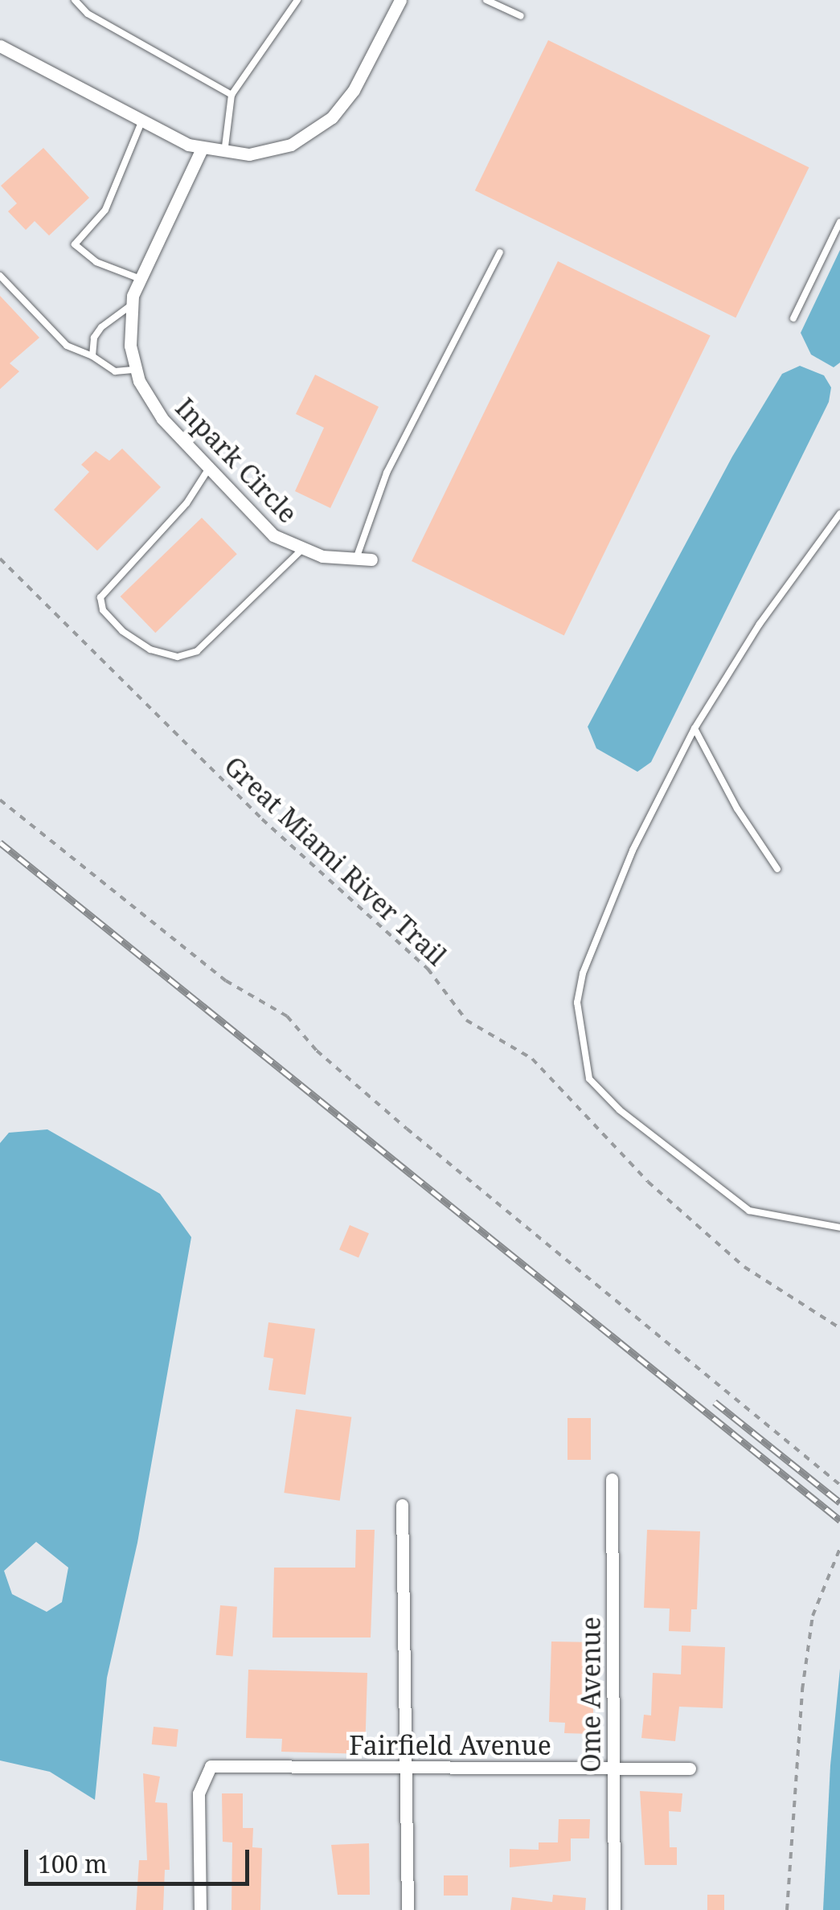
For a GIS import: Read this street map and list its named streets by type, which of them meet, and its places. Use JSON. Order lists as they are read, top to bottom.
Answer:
{
  "streets": {
    "street": ["Inpark Circle", "Ome Avenue", "Fairfield Avenue"],
    "path": ["Great Miami River Trail"]
  },
  "crossings": [
    ["Ome Avenue", "Fairfield Avenue"]
  ],
  "scale_bar": "100 m"
}
